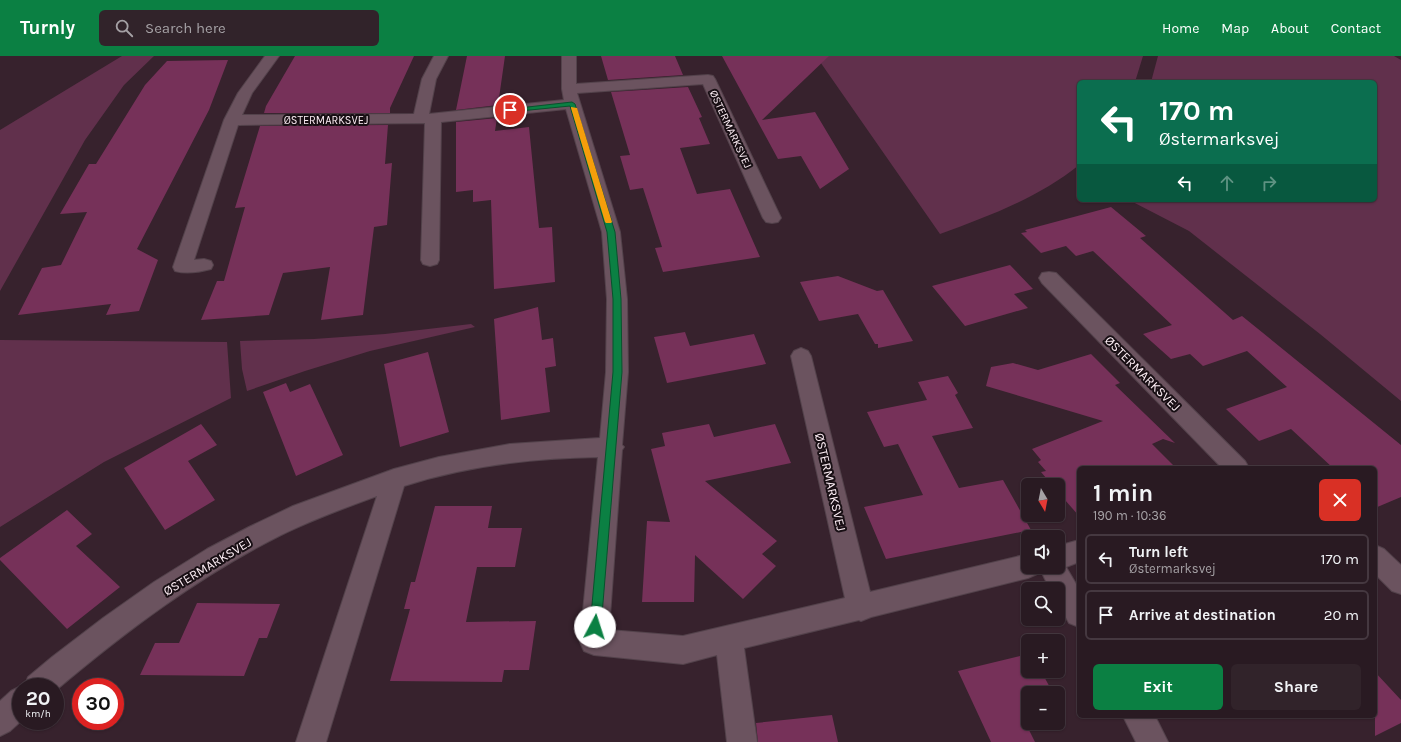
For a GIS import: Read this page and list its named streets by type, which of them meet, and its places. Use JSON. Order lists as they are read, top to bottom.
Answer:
{
  "streets": {
    "street": ["ØSTERMARKSVEJ"]
  },
  "north": "bottom",
  "page": {
    "header": "Turnly",
    "search": "Search here",
    "nav": [
      "Home",
      "Map",
      "About",
      "Contact"
    ],
    "turn": ["170 m", "Østermarksvej"],
    "heading": ["1 min", "190 m · 10:36"],
    "map_buttons": ["+", "−"],
    "list": [
      {
        "name": "Turn left",
        "note": "Østermarksvej",
        "value": "170 m"
      },
      {
        "name": "Arrive at destination",
        "value": "20 m"
      }
    ],
    "buttons": ["Exit", "Share"],
    "speed": "20 km/h",
    "limit": "30"
  }
}
